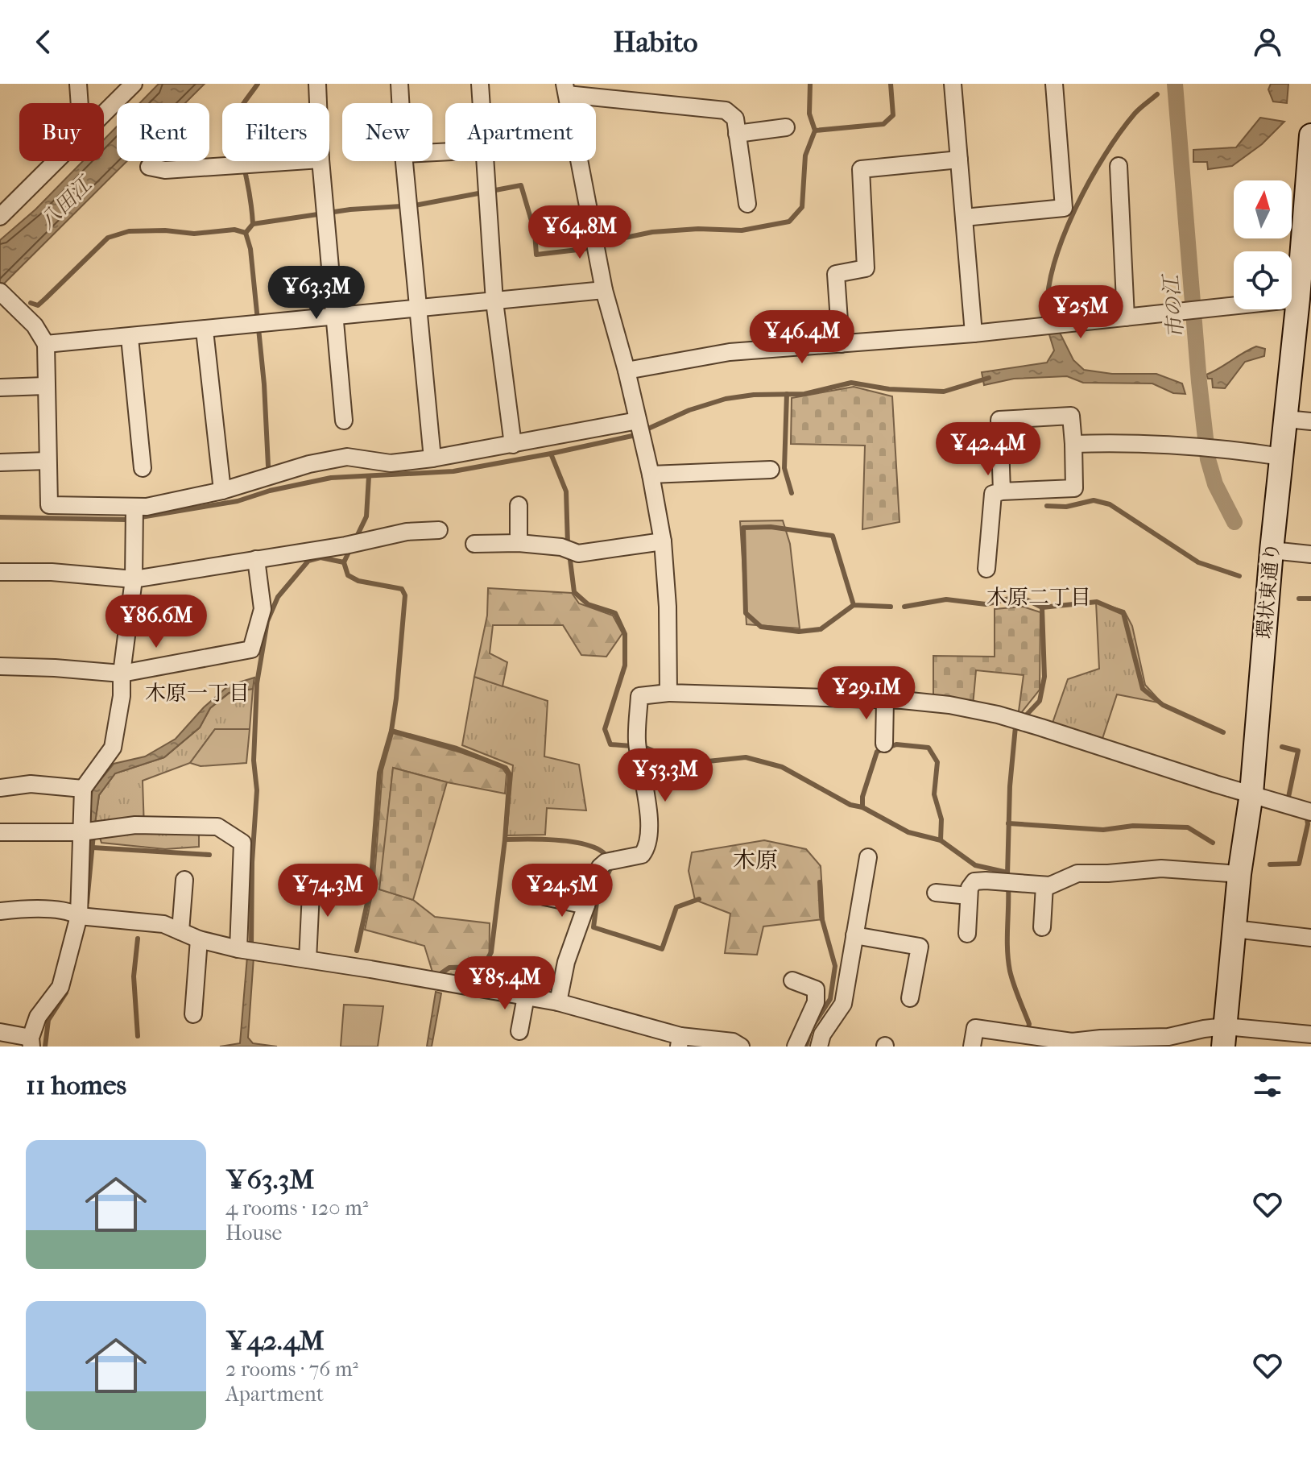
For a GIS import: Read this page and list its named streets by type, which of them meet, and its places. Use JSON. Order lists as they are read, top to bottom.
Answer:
{
  "streets": {
    "main road": ["環状東通り"]
  },
  "districts": ["木原二丁目", "木原一丁目", "木原"],
  "water": ["八田江", "市の江"],
  "north": "top",
  "page": {
    "header": "Habito",
    "chip": [
      "Buy",
      "Rent",
      "Filters",
      "New",
      "Apartment"
    ],
    "price": [
      "¥64.8M",
      "¥63.3M",
      "¥25M",
      "¥46.4M",
      "¥42.4M",
      "¥86.6M",
      "¥29.1M",
      "¥53.3M",
      "¥74.3M",
      "¥24.5M",
      "¥85.4M"
    ],
    "heading": "11 homes",
    "list": [
      {
        "name": "¥63.3M",
        "note": "4 rooms · 120 m² · House"
      },
      {
        "name": "¥42.4M",
        "note": "2 rooms · 76 m² · Apartment"
      }
    ]
  }
}
